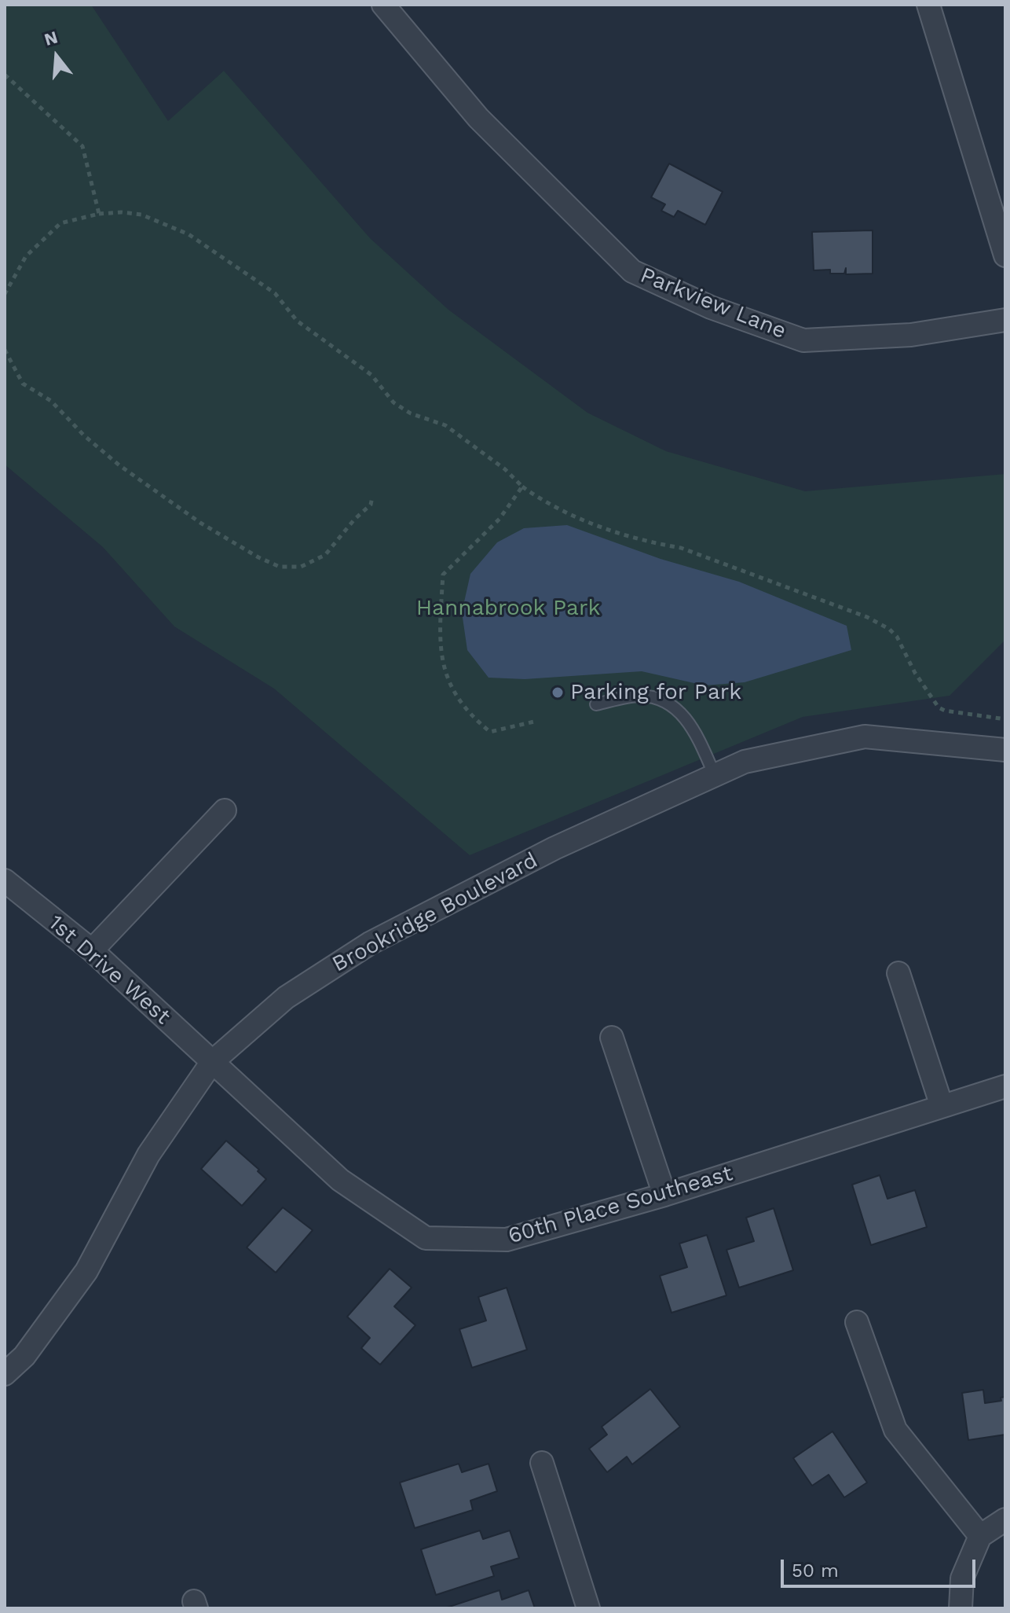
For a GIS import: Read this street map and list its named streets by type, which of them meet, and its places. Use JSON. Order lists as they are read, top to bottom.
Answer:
{
  "streets": {
    "street": [
      "Parkview Lane",
      "Brookridge Boulevard",
      "1st Drive West",
      "60th Place Southeast"
    ]
  },
  "crossings": [
    ["Brookridge Boulevard", "1st Drive West"],
    ["Brookridge Boulevard", "60th Place Southeast"],
    ["1st Drive West", "60th Place Southeast"]
  ],
  "parks": ["Hannabrook Park"],
  "places": ["Parking for Park"],
  "scale_bar": "50 m",
  "north": "top"
}
